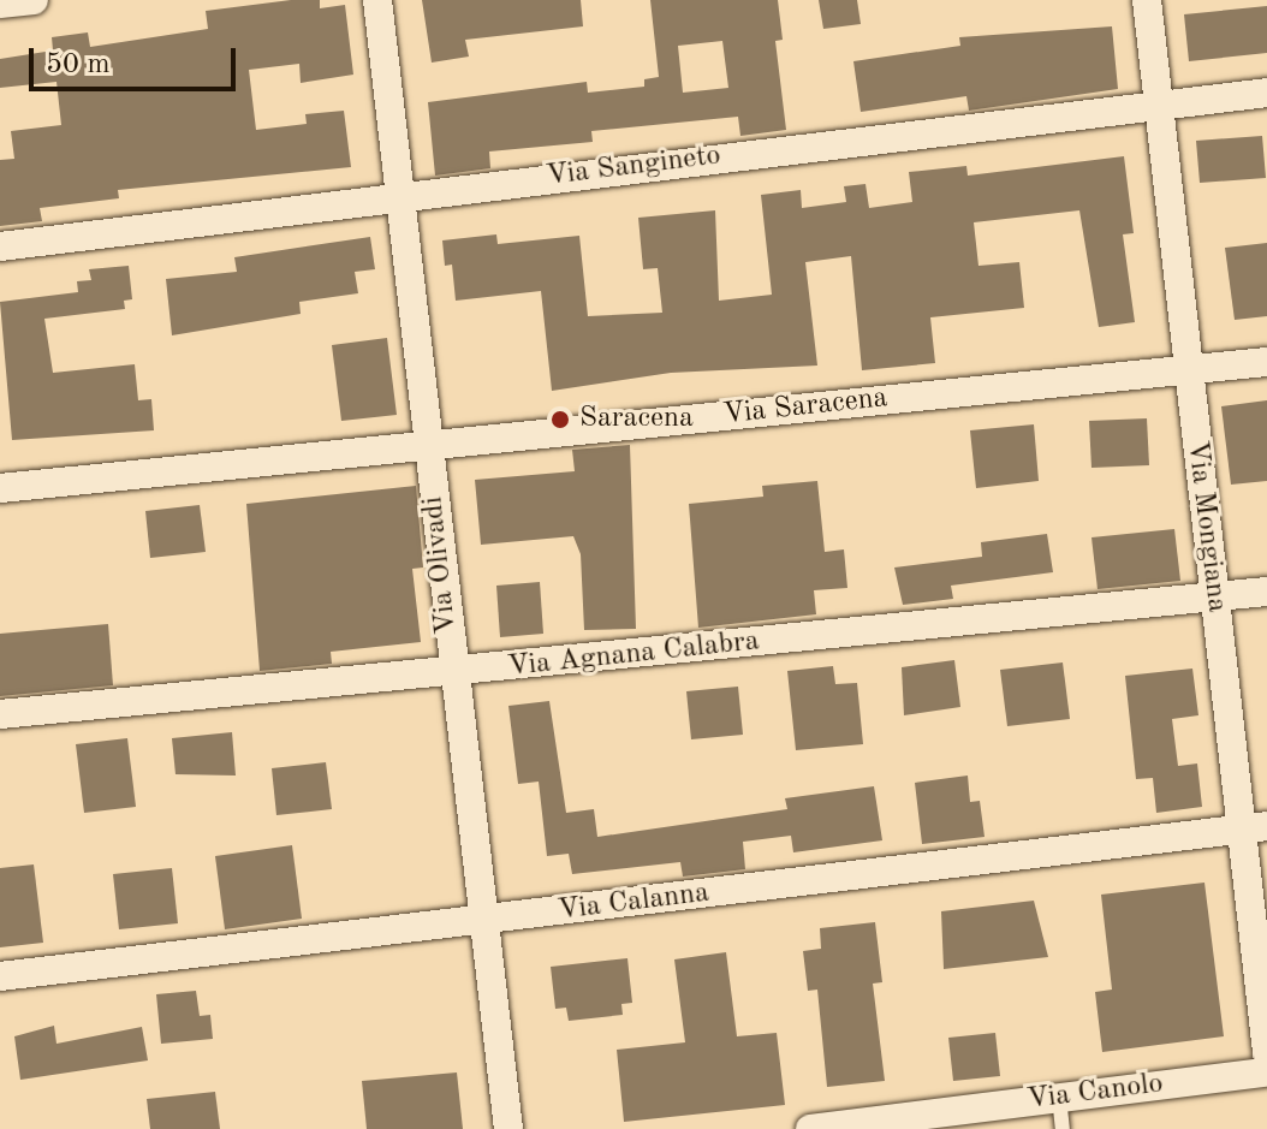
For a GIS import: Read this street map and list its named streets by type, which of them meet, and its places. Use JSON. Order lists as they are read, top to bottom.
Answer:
{
  "streets": {
    "street": [
      "Via Sangineto",
      "Via Saracena",
      "Via Mongiana",
      "Via Olivadi",
      "Via Agnana Calabra",
      "Via Calanna",
      "Via Canolo"
    ]
  },
  "crossings": [
    ["Via Sangineto", "Via Mongiana"],
    ["Via Sangineto", "Via Olivadi"],
    ["Via Saracena", "Via Mongiana"],
    ["Via Saracena", "Via Olivadi"],
    ["Via Mongiana", "Via Agnana Calabra"],
    ["Via Mongiana", "Via Calanna"],
    ["Via Olivadi", "Via Agnana Calabra"],
    ["Via Olivadi", "Via Calanna"]
  ],
  "places": ["Saracena"],
  "scale_bar": "50 m"
}
